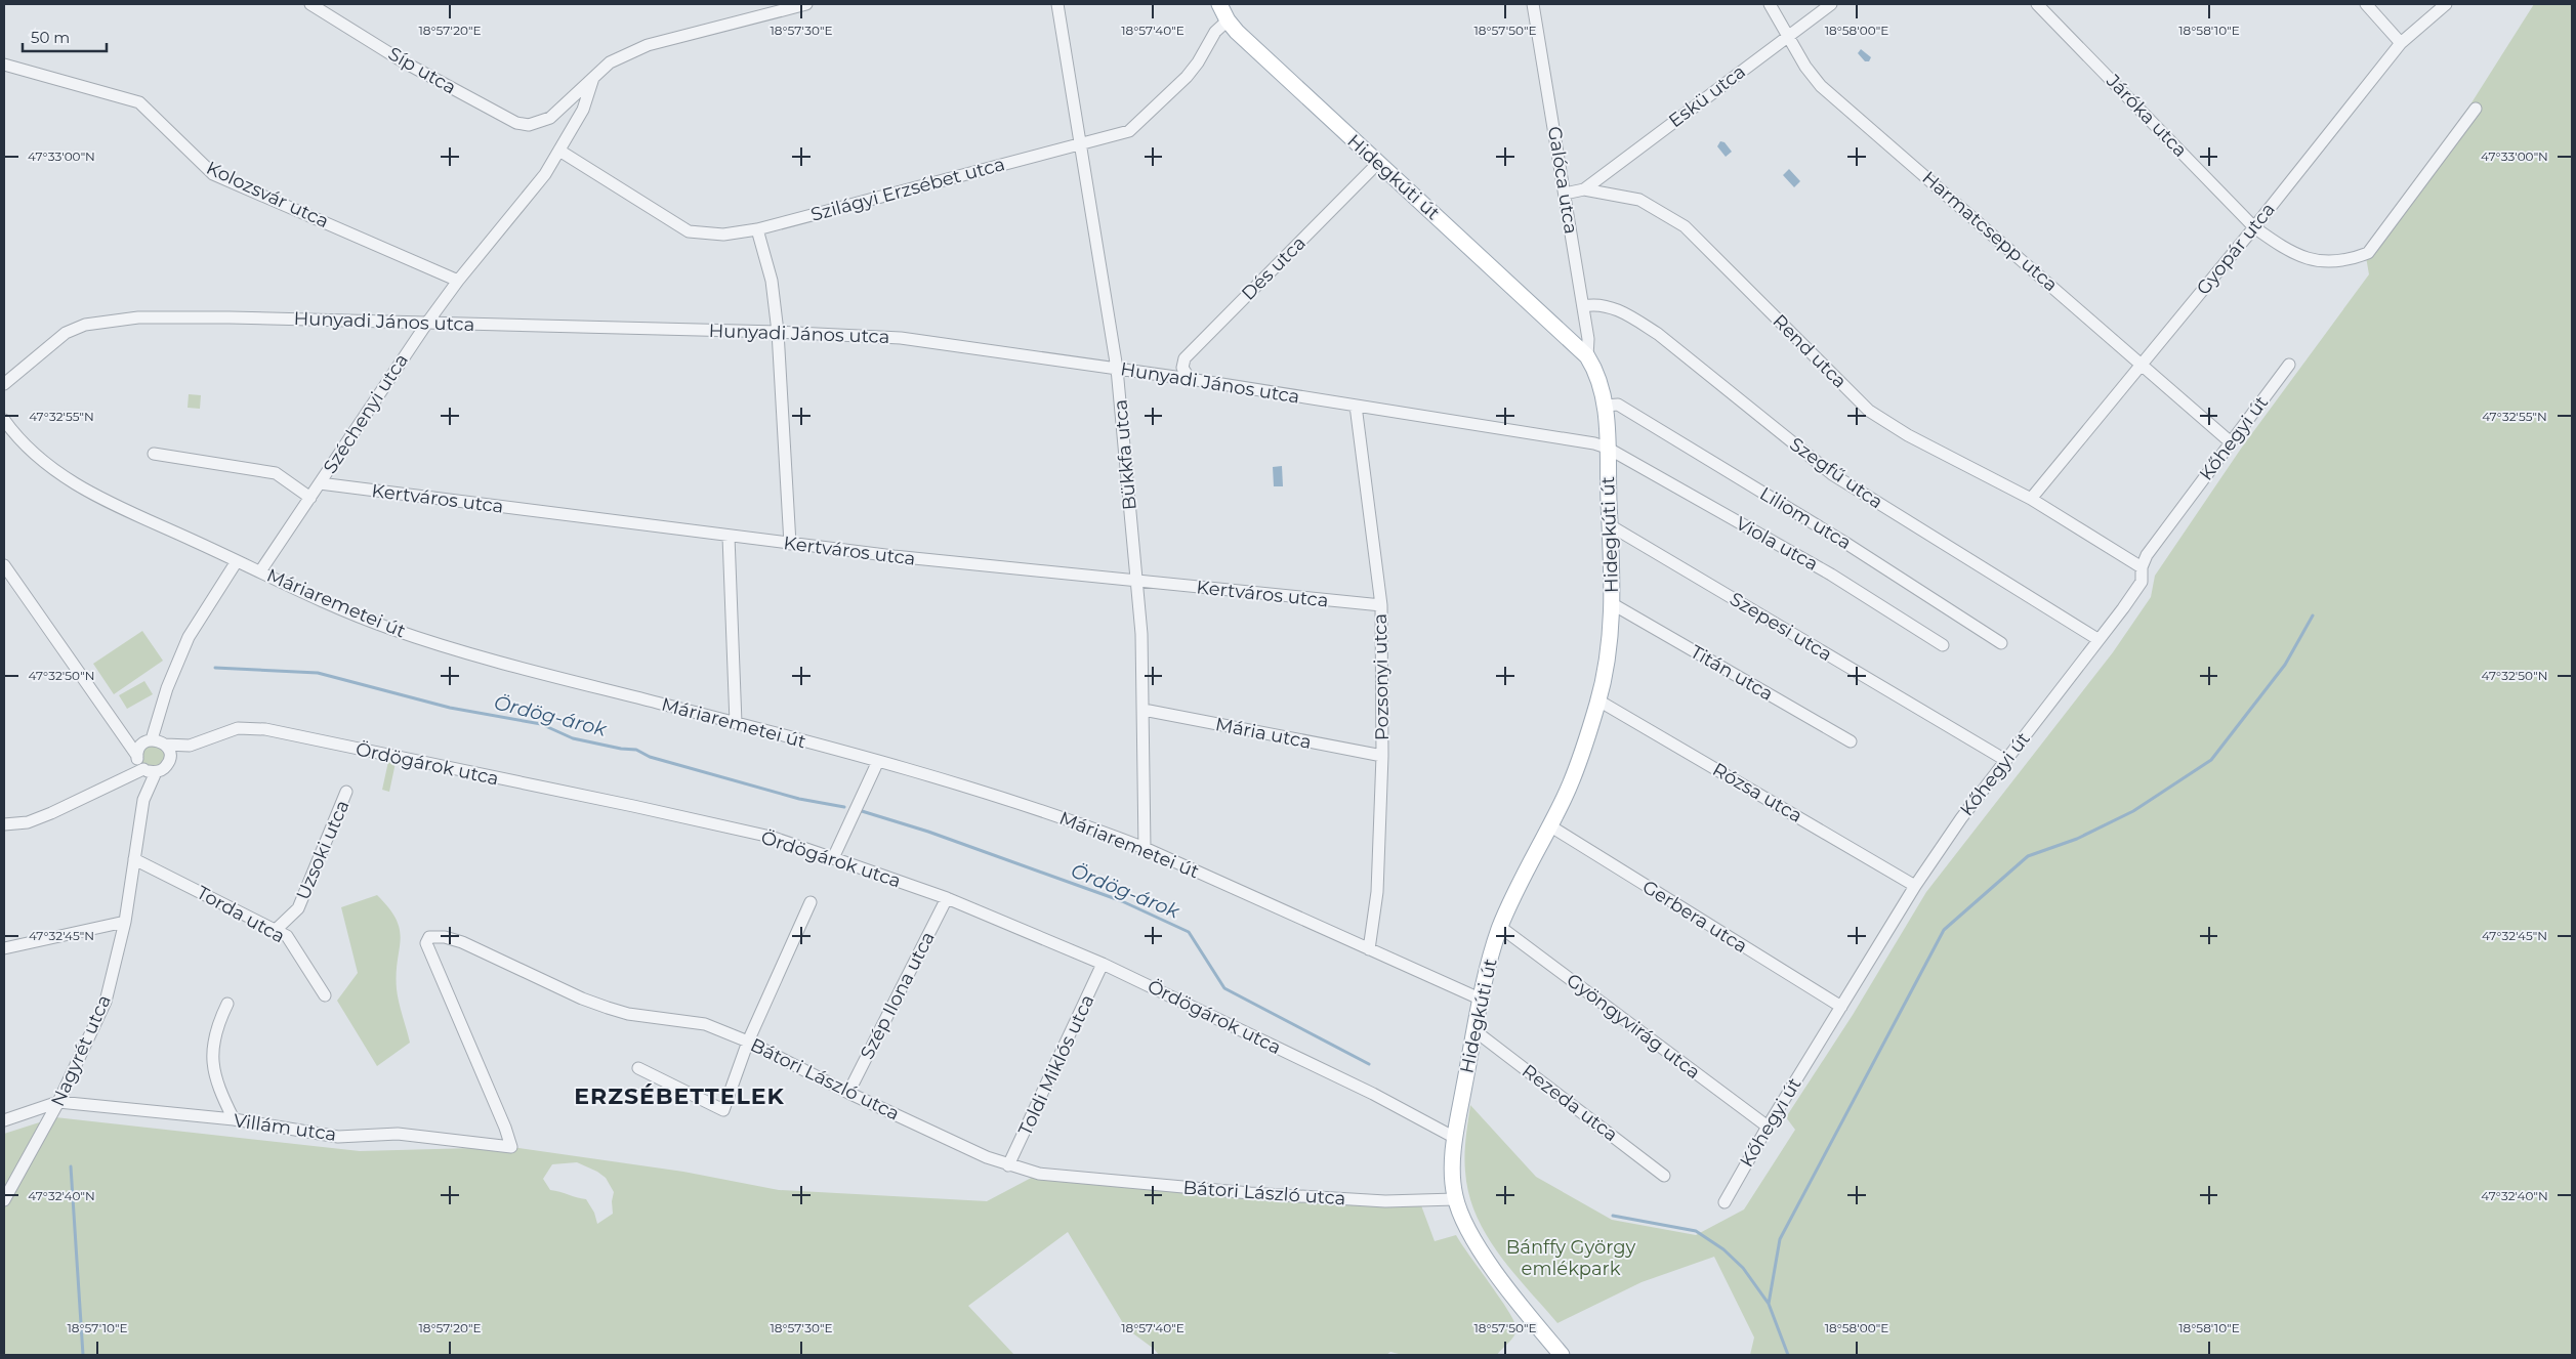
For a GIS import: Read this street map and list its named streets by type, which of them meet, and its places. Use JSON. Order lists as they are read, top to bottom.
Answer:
{
  "streets": {
    "main road": ["Hidegkúti út"],
    "street": [
      "Síp utca",
      "Eskü utca",
      "Járóka utca",
      "Galóca utca",
      "Szilágyi Erzsébet utca",
      "Kolozsvár utca",
      "Harmatcsepp utca",
      "Gyopár utca",
      "Dés utca",
      "Hunyadi János utca",
      "Rend utca",
      "Széchenyi utca",
      "Kőhegyi út",
      "Bükkfa utca",
      "Szegfű utca",
      "Kertváros utca",
      "Liliom utca",
      "Viola utca",
      "Máriaremetei út",
      "Szepesi utca",
      "Titán utca",
      "Pozsonyi utca",
      "Mária utca",
      "Ördögárok utca",
      "Rózsa utca",
      "Uzsoki utca",
      "Torda utca",
      "Gerbera utca",
      "Szép Ilona utca",
      "Gyöngyvirág utca",
      "Nagyrét utca",
      "Toldi Miklós utca",
      "Bátori László utca",
      "Rezeda utca",
      "Villám utca"
    ]
  },
  "crossings": [
    ["Eskü utca", "Harmatcsepp utca"],
    ["Eskü utca", "Rend utca"],
    ["Járóka utca", "Gyopár utca"],
    ["Hidegkúti út", "Galóca utca"],
    ["Hidegkúti út", "Szilágyi Erzsébet utca"],
    ["Hidegkúti út", "Dés utca"],
    ["Hidegkúti út", "Hunyadi János utca"],
    ["Hidegkúti út", "Liliom utca"],
    ["Hidegkúti út", "Viola utca"],
    ["Hidegkúti út", "Máriaremetei út"],
    ["Hidegkúti út", "Szepesi utca"],
    ["Hidegkúti út", "Titán utca"],
    ["Hidegkúti út", "Ördögárok utca"],
    ["Hidegkúti út", "Rózsa utca"],
    ["Hidegkúti út", "Gerbera utca"],
    ["Hidegkúti út", "Gyöngyvirág utca"],
    ["Hidegkúti út", "Bátori László utca"],
    ["Hidegkúti út", "Rezeda utca"],
    ["Galóca utca", "Rend utca"],
    ["Galóca utca", "Szegfű utca"],
    ["Szilágyi Erzsébet utca", "Széchenyi utca"],
    ["Szilágyi Erzsébet utca", "Bükkfa utca"],
    ["Kolozsvár utca", "Széchenyi utca"],
    ["Harmatcsepp utca", "Gyopár utca"],
    ["Harmatcsepp utca", "Kőhegyi út"],
    ["Gyopár utca", "Rend utca"],
    ["Dés utca", "Hunyadi János utca"],
    ["Hunyadi János utca", "Széchenyi utca"],
    ["Hunyadi János utca", "Bükkfa utca"],
    ["Hunyadi János utca", "Viola utca"],
    ["Hunyadi János utca", "Pozsonyi utca"],
    ["Rend utca", "Kőhegyi út"],
    ["Széchenyi utca", "Kertváros utca"],
    ["Széchenyi utca", "Máriaremetei út"],
    ["Kőhegyi út", "Szegfű utca"],
    ["Kőhegyi út", "Szepesi utca"],
    ["Kőhegyi út", "Rózsa utca"],
    ["Kőhegyi út", "Gerbera utca"],
    ["Kőhegyi út", "Gyöngyvirág utca"],
    ["Bükkfa utca", "Kertváros utca"],
    ["Bükkfa utca", "Máriaremetei út"],
    ["Bükkfa utca", "Mária utca"],
    ["Kertváros utca", "Pozsonyi utca"],
    ["Máriaremetei út", "Pozsonyi utca"],
    ["Máriaremetei út", "Nagyrét utca"],
    ["Pozsonyi utca", "Mária utca"],
    ["Ördögárok utca", "Szép Ilona utca"],
    ["Ördögárok utca", "Nagyrét utca"],
    ["Ördögárok utca", "Toldi Miklós utca"],
    ["Uzsoki utca", "Torda utca"],
    ["Torda utca", "Nagyrét utca"],
    ["Szép Ilona utca", "Bátori László utca"],
    ["Nagyrét utca", "Villám utca"],
    ["Toldi Miklós utca", "Bátori László utca"],
    ["Bátori László utca", "Villám utca"]
  ],
  "districts": ["ERZSÉBETTELEK"],
  "water": ["Ördög-árok"],
  "parks": ["Bánffy György emlékpark"],
  "scale_bar": "50 m",
  "coordinates": [
    "18°57'20\"E",
    "18°57'30\"E",
    "18°57'40\"E",
    "18°57'50\"E",
    "18°58'00\"E",
    "18°58'10\"E",
    "47°33'00\"N",
    "47°32'55\"N",
    "47°32'50\"N",
    "47°32'45\"N",
    "47°32'40\"N",
    "18°57'10\"E"
  ]
}
